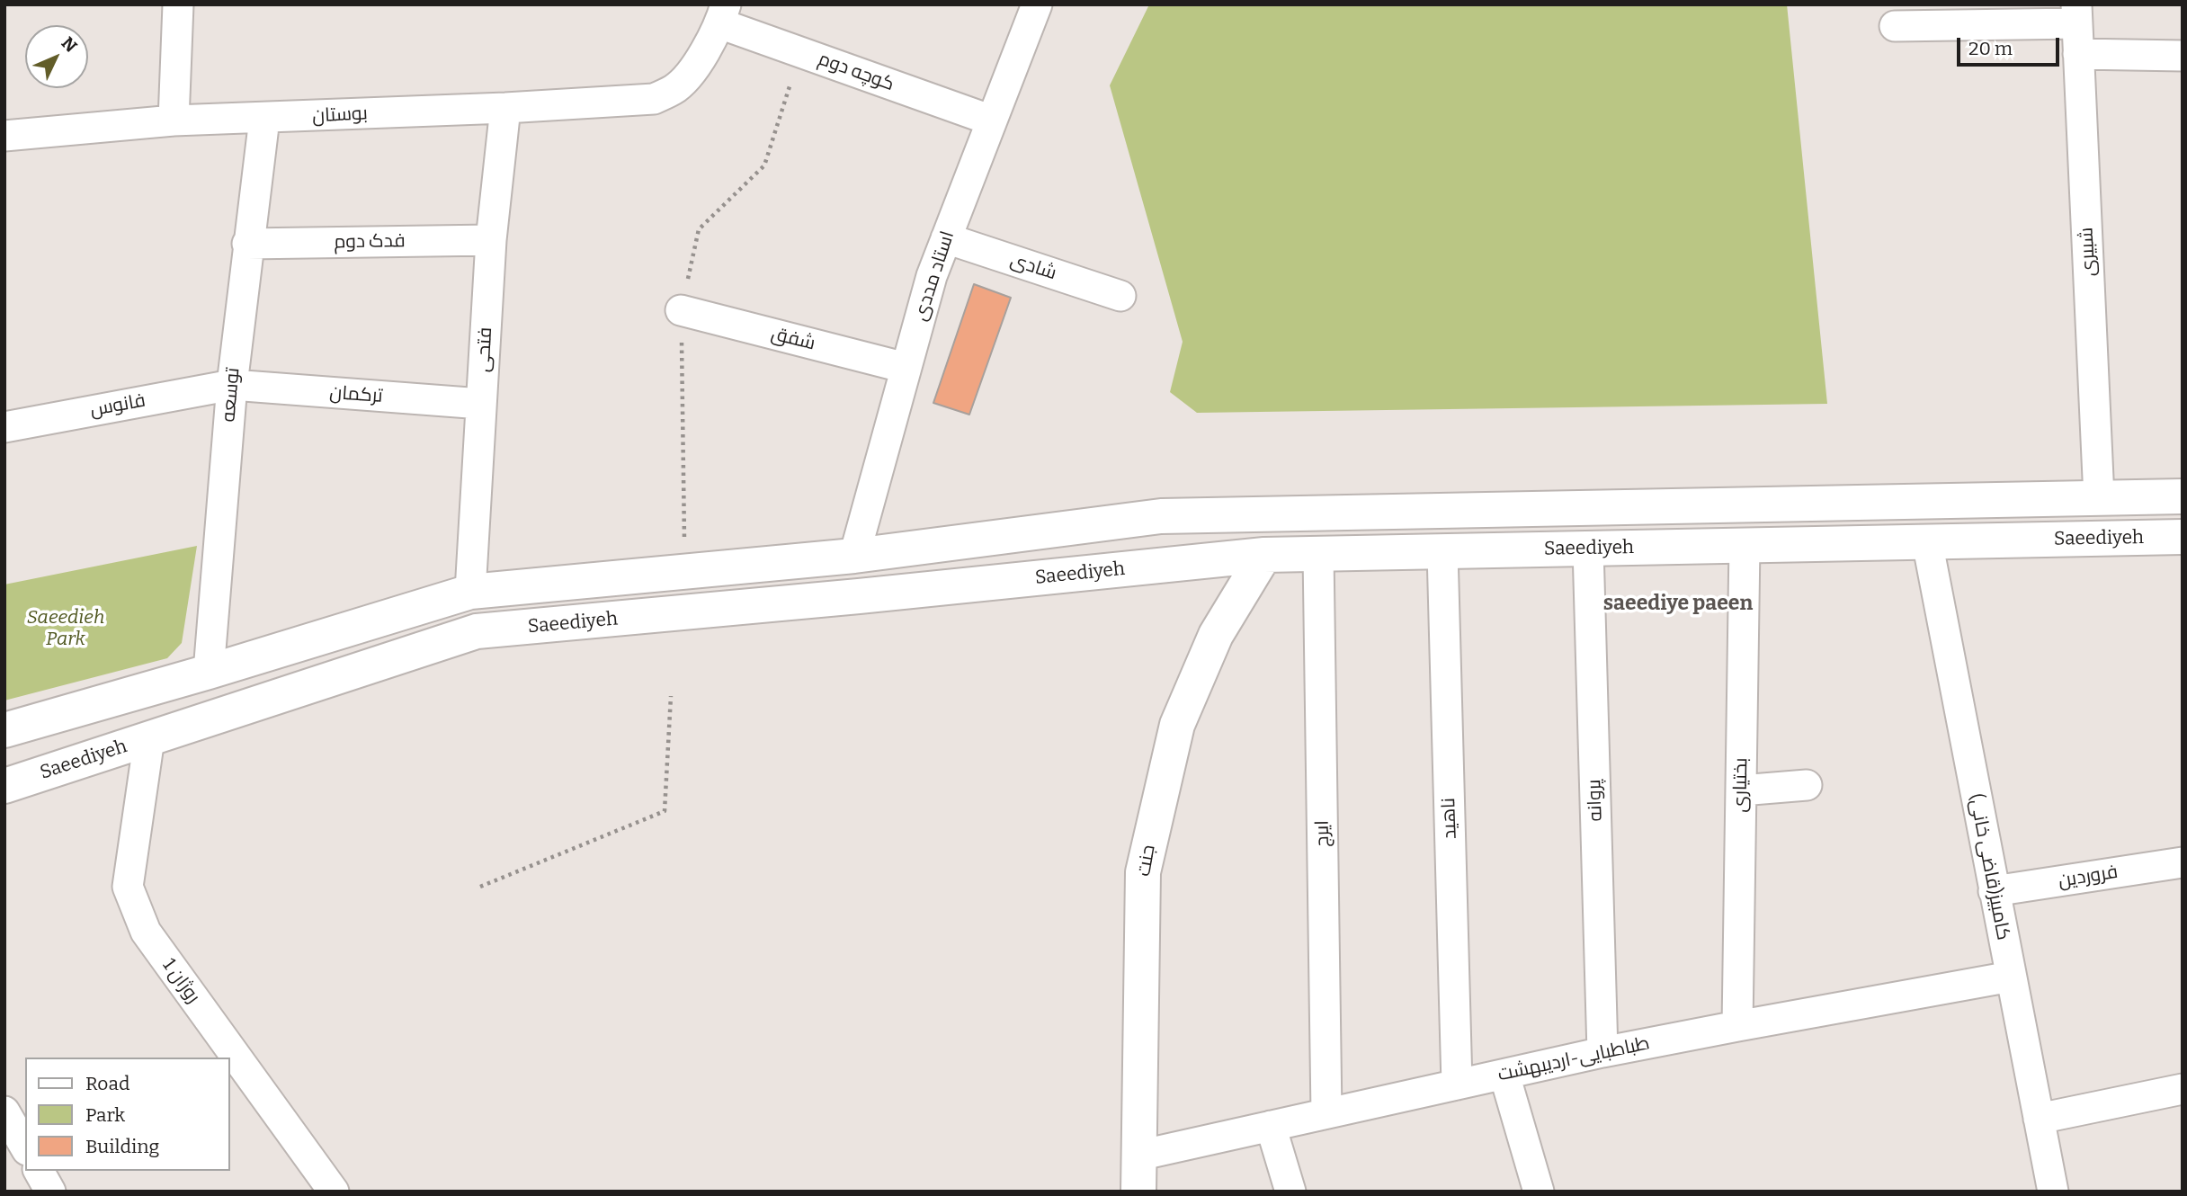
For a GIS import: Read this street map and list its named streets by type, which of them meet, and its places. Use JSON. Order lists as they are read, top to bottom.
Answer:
{
  "streets": {
    "main road": ["Saeediyeh", "جنت"],
    "street": [
      "کوچه دوم",
      "بوستان",
      "فدک دوم",
      "شبیری",
      "شادی",
      "استاد مددی",
      "شفق",
      "فتحی",
      "توسعه",
      "ترکمان",
      "فانوس",
      "بختیاری",
      "پروانه",
      "ناهید",
      "ایرج",
      "کامبیز(قاضی خانی)",
      "فروردین",
      "روژان 1",
      "طباطبایی-اردیبهشت"
    ]
  },
  "crossings": [
    ["کوچه دوم", "بوستان"],
    ["کوچه دوم", "استاد مددی"],
    ["بوستان", "فتحی"],
    ["بوستان", "توسعه"],
    ["فدک دوم", "فتحی"],
    ["فدک دوم", "توسعه"],
    ["شادی", "استاد مددی"],
    ["استاد مددی", "شفق"],
    ["فتحی", "ترکمان"],
    ["توسعه", "ترکمان"],
    ["توسعه", "فانوس"],
    ["ترکمان", "فانوس"],
    ["Saeediyeh", "بختیاری"],
    ["Saeediyeh", "پروانه"],
    ["Saeediyeh", "ناهید"],
    ["Saeediyeh", "ایرج"],
    ["Saeediyeh", "جنت"],
    ["Saeediyeh", "کامبیز(قاضی خانی)"],
    ["Saeediyeh", "روژان 1"],
    ["بختیاری", "طباطبایی-اردیبهشت"],
    ["پروانه", "طباطبایی-اردیبهشت"],
    ["ناهید", "طباطبایی-اردیبهشت"],
    ["ایرج", "طباطبایی-اردیبهشت"],
    ["جنت", "طباطبایی-اردیبهشت"],
    ["کامبیز(قاضی خانی)", "فروردین"],
    ["کامبیز(قاضی خانی)", "طباطبایی-اردیبهشت"]
  ],
  "districts": ["saeediye paeen"],
  "parks": ["Saeedieh Park"],
  "legend": ["Road", "Park", "Building"],
  "scale_bar": "20 m",
  "north": "top right"
}
